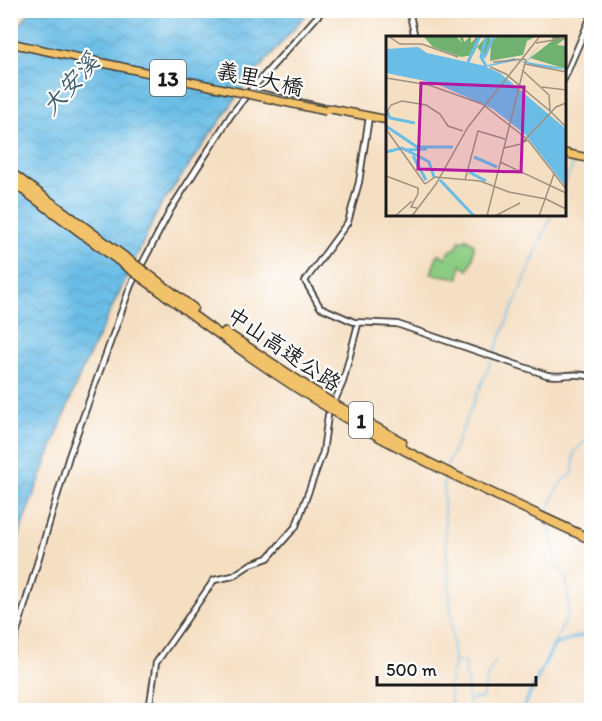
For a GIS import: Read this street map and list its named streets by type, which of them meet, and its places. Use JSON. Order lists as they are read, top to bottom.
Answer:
{
  "streets": {
    "highway": ["中山高速公路", "1"],
    "main road": ["13", "義里大橋"]
  },
  "crossings": [
    ["13", "義里大橋"]
  ],
  "water": ["大安溪"],
  "scale_bar": "500 m"
}
